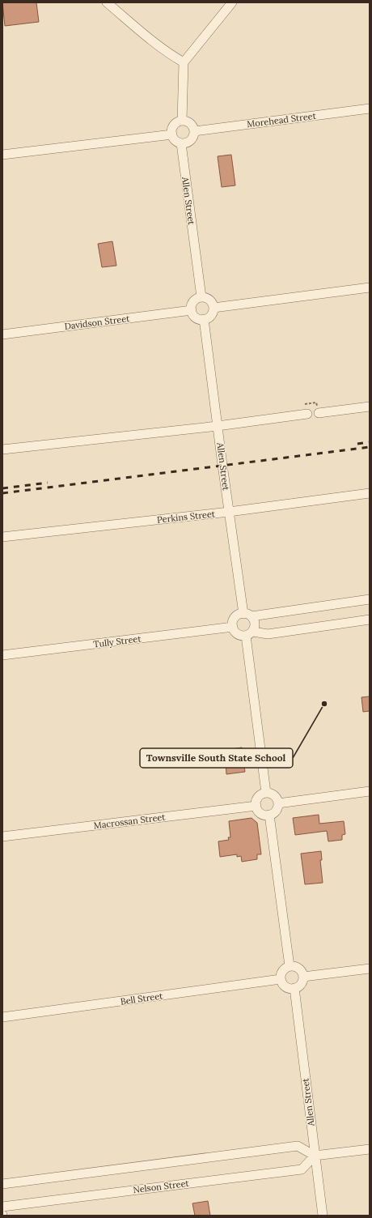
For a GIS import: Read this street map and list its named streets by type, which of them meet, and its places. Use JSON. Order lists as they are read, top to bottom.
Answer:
{
  "streets": {
    "street": [
      "Morehead Street",
      "Allen Street",
      "Davidson Street",
      "Perkins Street",
      "Tully Street",
      "Macrossan Street",
      "Bell Street",
      "Nelson Street"
    ]
  },
  "crossings": [
    ["Morehead Street", "Allen Street"],
    ["Allen Street", "Davidson Street"],
    ["Allen Street", "Perkins Street"],
    ["Allen Street", "Tully Street"],
    ["Allen Street", "Bell Street"],
    ["Allen Street", "Nelson Street"]
  ],
  "places": ["Townsville South State School"]
}
